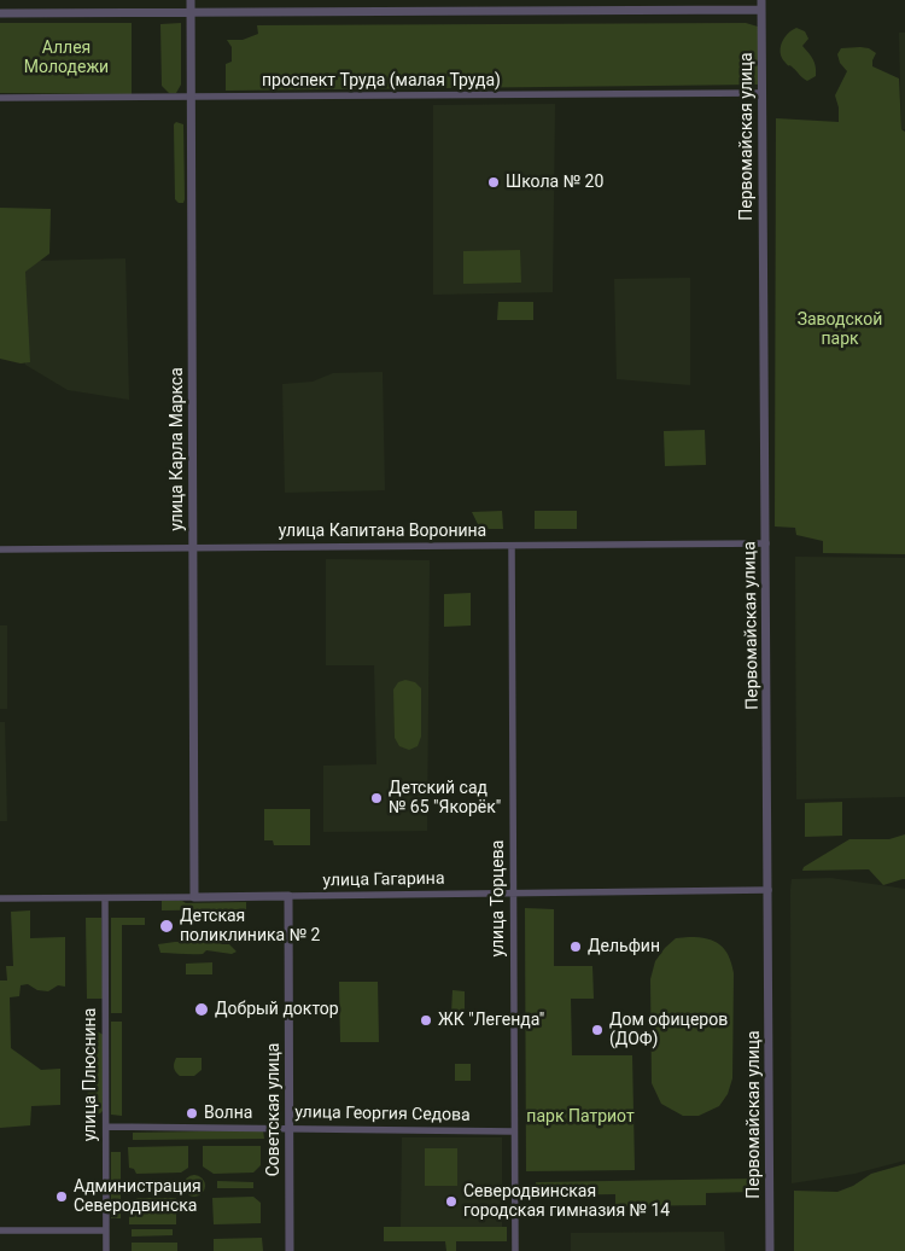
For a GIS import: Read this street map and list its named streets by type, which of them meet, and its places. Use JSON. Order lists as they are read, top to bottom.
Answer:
{
  "streets": {
    "street": [
      "проспект Труда (малая Труда)",
      "Первомайская улица",
      "улица Карла Маркса",
      "улица Капитана Воронина",
      "улица Гагарина",
      "улица Торцева",
      "улица Плюснина",
      "Советская улица",
      "улица Георгия Седова"
    ]
  },
  "crossings": [
    ["проспект Труда (малая Труда)", "Первомайская улица"],
    ["проспект Труда (малая Труда)", "улица Карла Маркса"],
    ["Первомайская улица", "улица Капитана Воронина"],
    ["Первомайская улица", "улица Гагарина"],
    ["улица Карла Маркса", "улица Капитана Воронина"],
    ["улица Карла Маркса", "улица Гагарина"],
    ["улица Капитана Воронина", "улица Торцева"],
    ["улица Гагарина", "улица Торцева"],
    ["улица Гагарина", "улица Плюснина"],
    ["улица Гагарина", "Советская улица"],
    ["улица Торцева", "улица Георгия Седова"],
    ["улица Плюснина", "улица Георгия Седова"],
    ["Советская улица", "улица Георгия Седова"]
  ],
  "parks": ["Аллея Молодежи", "Заводской парк", "парк Патриот"],
  "places": [
    "Школа № 20",
    "Детский сад № 65 \"Якорёк\"",
    "Детская поликлиника № 2",
    "Дельфин",
    "Добрый доктор",
    "ЖК \"Легенда\"",
    "Дом офицеров (ДОФ)",
    "Волна",
    "Администрация Северодвинска",
    "Северодвинская городская гимназия № 14"
  ]
}
